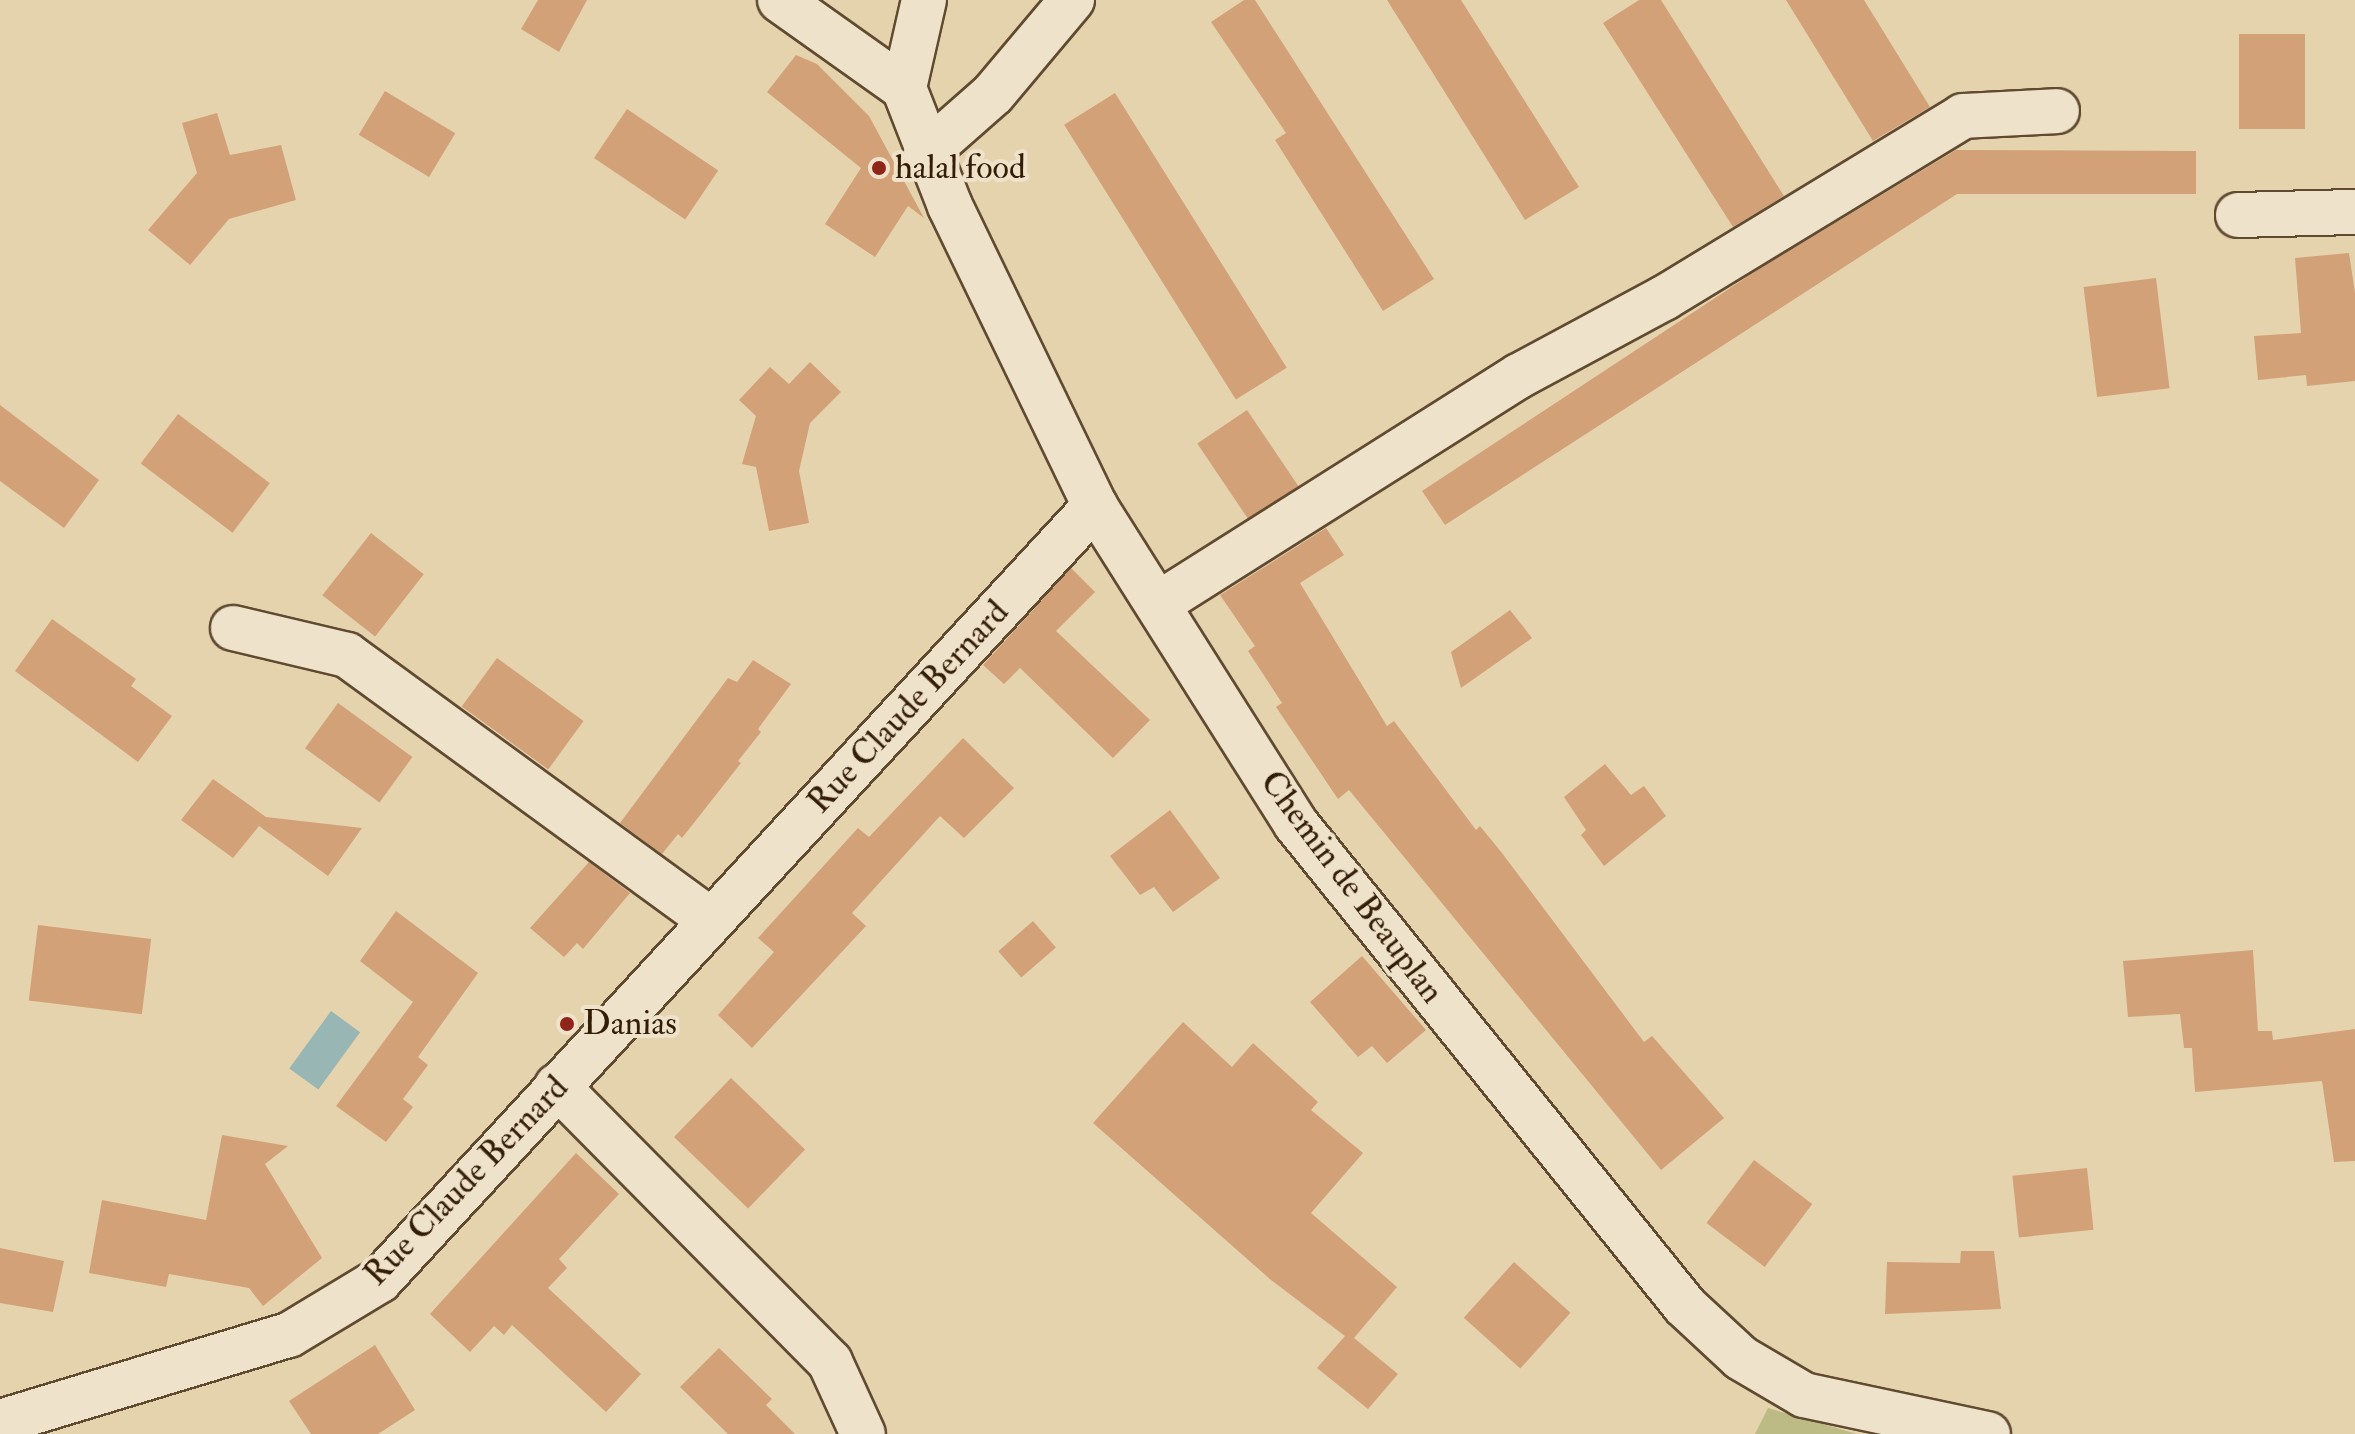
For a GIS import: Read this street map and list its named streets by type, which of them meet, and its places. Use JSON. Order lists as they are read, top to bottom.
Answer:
{
  "streets": {
    "street": ["Rue Claude Bernard", "Chemin de Beauplan"]
  },
  "crossings": [
    ["Rue Claude Bernard", "Chemin de Beauplan"]
  ],
  "places": ["halal food", "Danias"]
}
